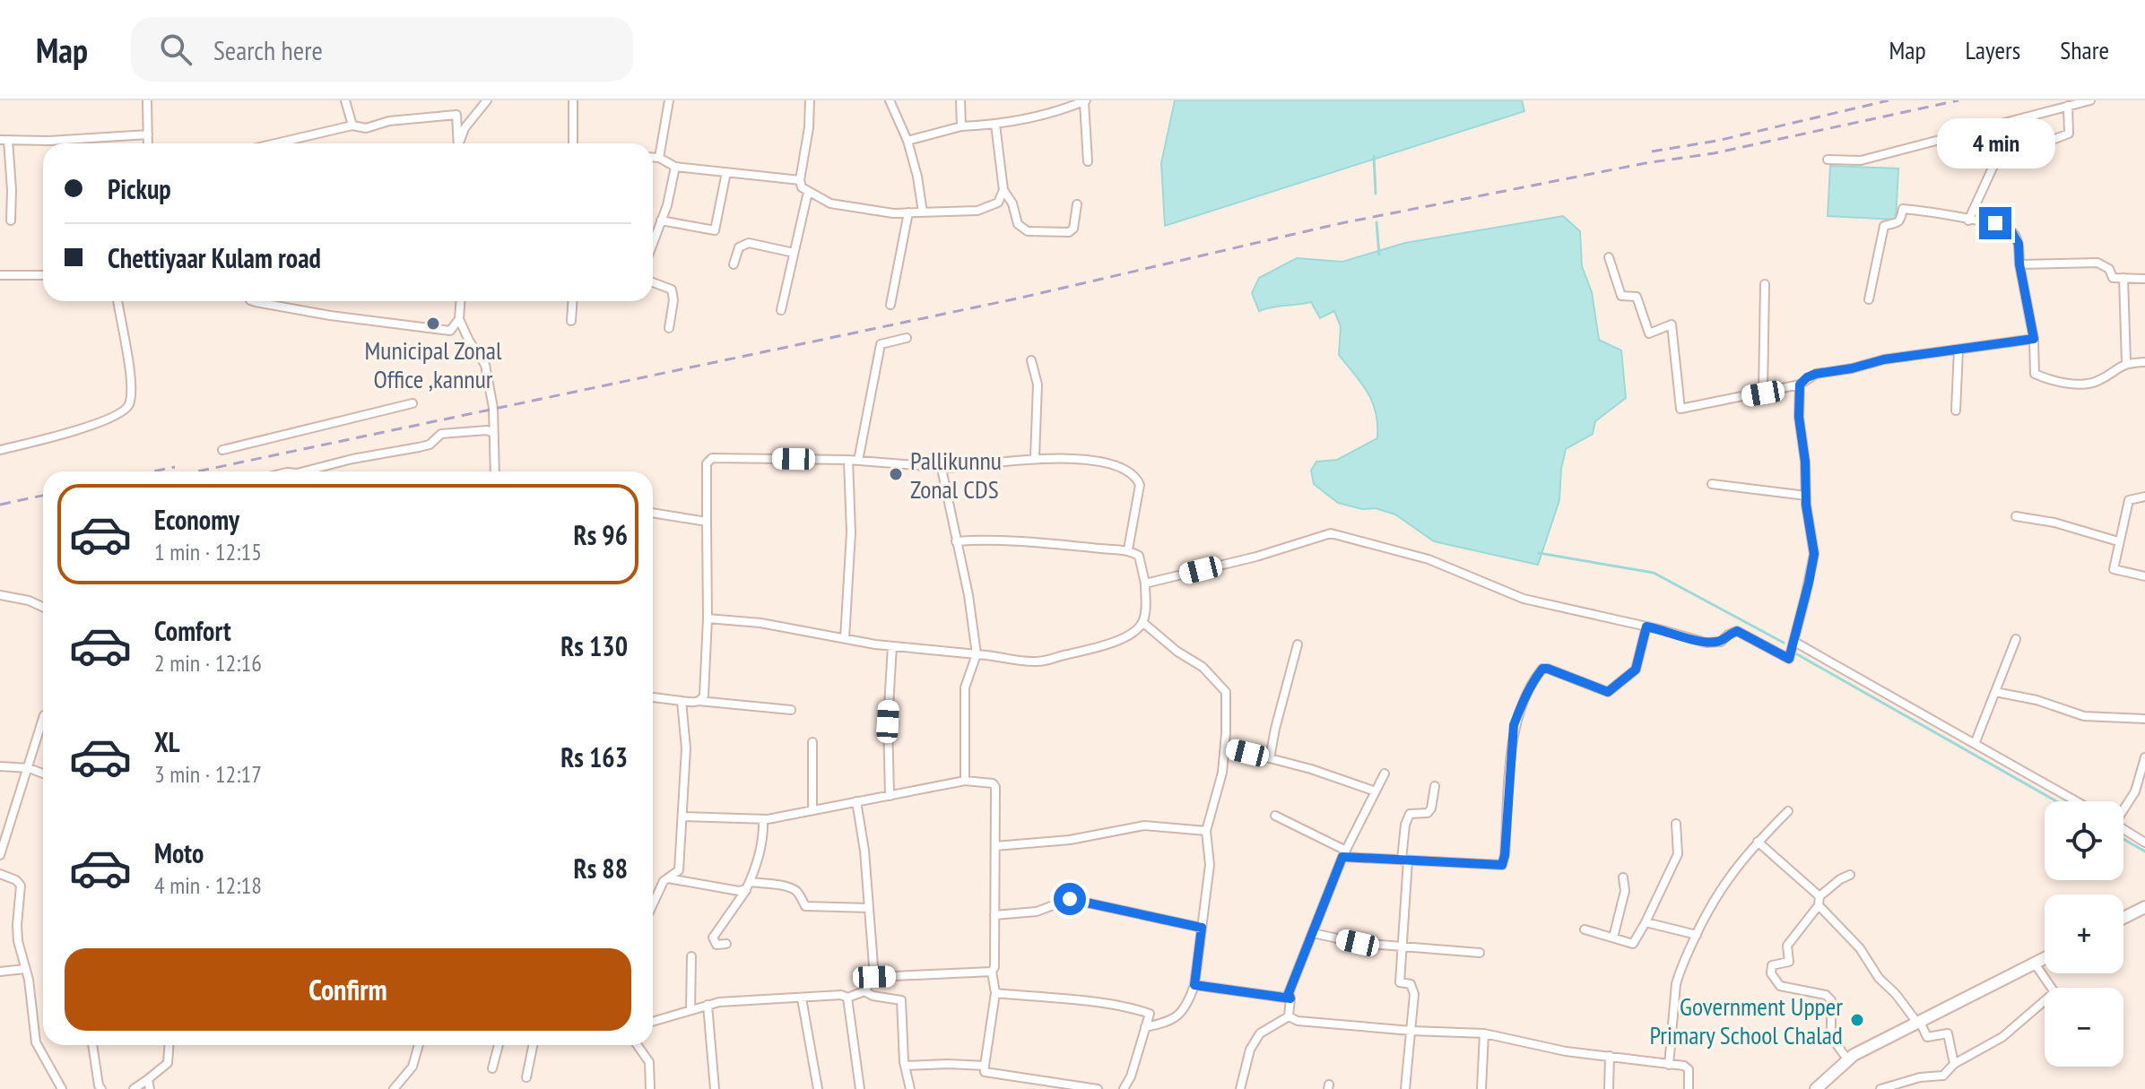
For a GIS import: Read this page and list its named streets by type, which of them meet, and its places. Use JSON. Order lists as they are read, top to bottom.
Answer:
{
  "places": ["Municipal Zonal Office ,kannur", "Pallikunnu Zonal CDS", "Government Upper Primary School Chalad"],
  "page": {
    "header": "Map",
    "search": "Search here",
    "nav": ["Map", "Layers", "Share"],
    "bubble": "4 min",
    "banner": ["Pickup", "Chettiyaar Kulam road"],
    "list": [
      {
        "name": "Economy",
        "note": "1 min · 12:15",
        "value": "Rs 96"
      },
      {
        "name": "Comfort",
        "note": "2 min · 12:16",
        "value": "Rs 130"
      },
      {
        "name": "XL",
        "note": "3 min · 12:17",
        "value": "Rs 163"
      },
      {
        "name": "Moto",
        "note": "4 min · 12:18",
        "value": "Rs 88"
      }
    ],
    "map_buttons": ["+", "−"],
    "buttons": "Confirm"
  }
}
